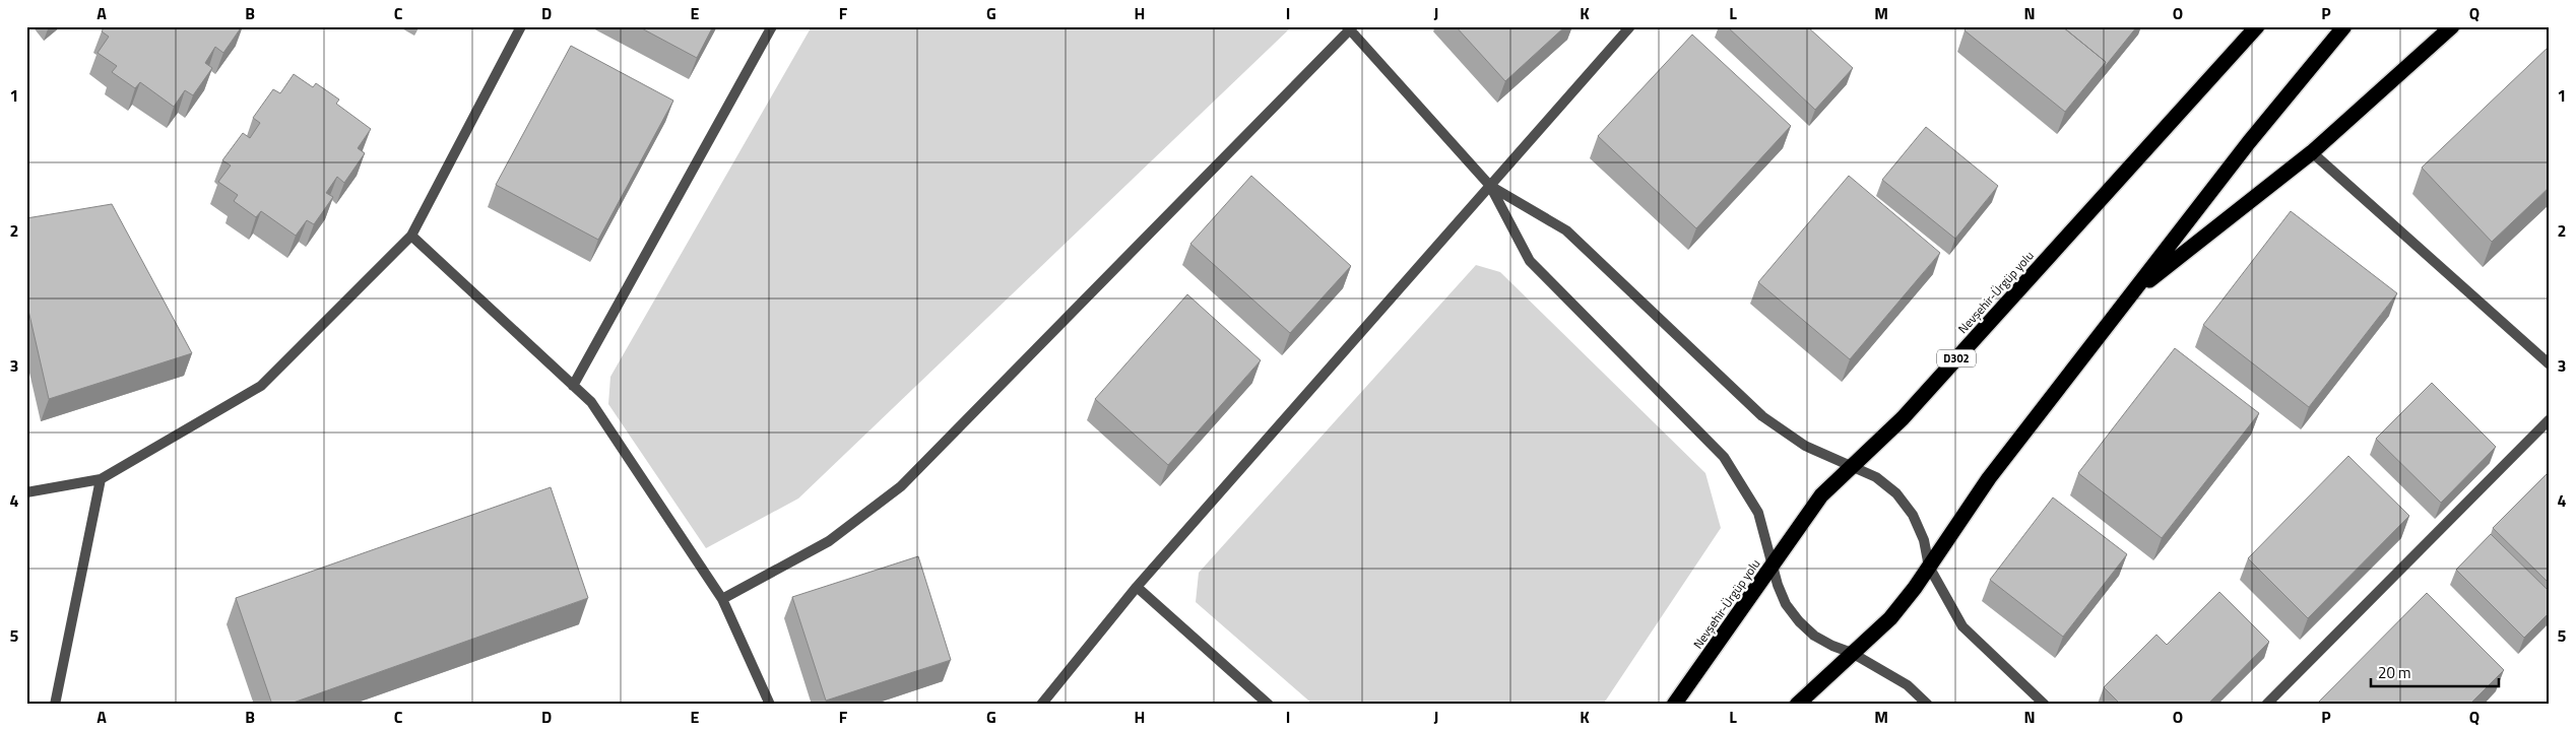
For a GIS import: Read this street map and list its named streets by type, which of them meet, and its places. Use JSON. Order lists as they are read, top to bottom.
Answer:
{
  "streets": {
    "highway": ["Nevşehir-Ürgüp yolu", "D302"]
  },
  "scale_bar": "20 m",
  "grid": {
    "columns": [
      "A",
      "B",
      "C",
      "D",
      "E",
      "F",
      "G",
      "H",
      "I",
      "J",
      "K",
      "L",
      "M",
      "N",
      "O",
      "P",
      "Q"
    ],
    "rows": [
      "1",
      "2",
      "3",
      "4",
      "5"
    ]
  }
}
